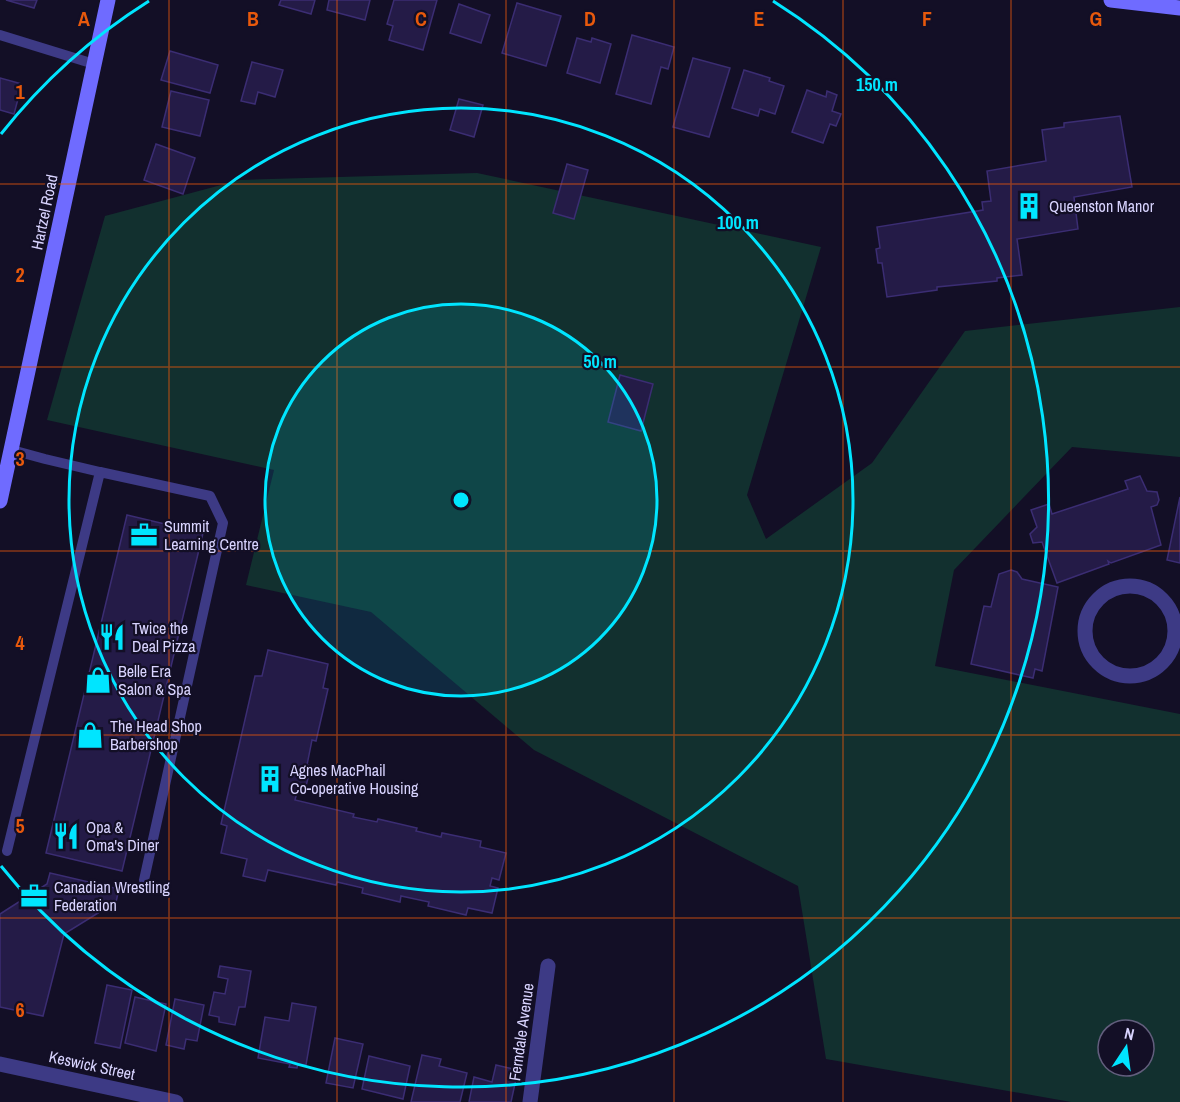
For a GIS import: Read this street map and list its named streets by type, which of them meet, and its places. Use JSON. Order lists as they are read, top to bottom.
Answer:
{
  "streets": {
    "street": ["Hartzel Road", "Ferndale Avenue", "Keswick Street"]
  },
  "places": {
    "building": ["Queenston Manor", "Agnes MacPhail Co-operative Housing"],
    "office": ["Summit Learning Centre", "Canadian Wrestling Federation"],
    "restaurant": ["Twice the Deal Pizza", "Opa & Oma's Diner"],
    "shop": ["Belle Era Salon & Spa", "The Head Shop Barbershop"]
  },
  "north": "top",
  "grid": {
    "columns": [
      "A",
      "B",
      "C",
      "D",
      "E",
      "F",
      "G"
    ],
    "rows": [
      "1",
      "2",
      "3",
      "4",
      "5",
      "6"
    ]
  },
  "rings": ["150 m", "100 m", "50 m"]
}
